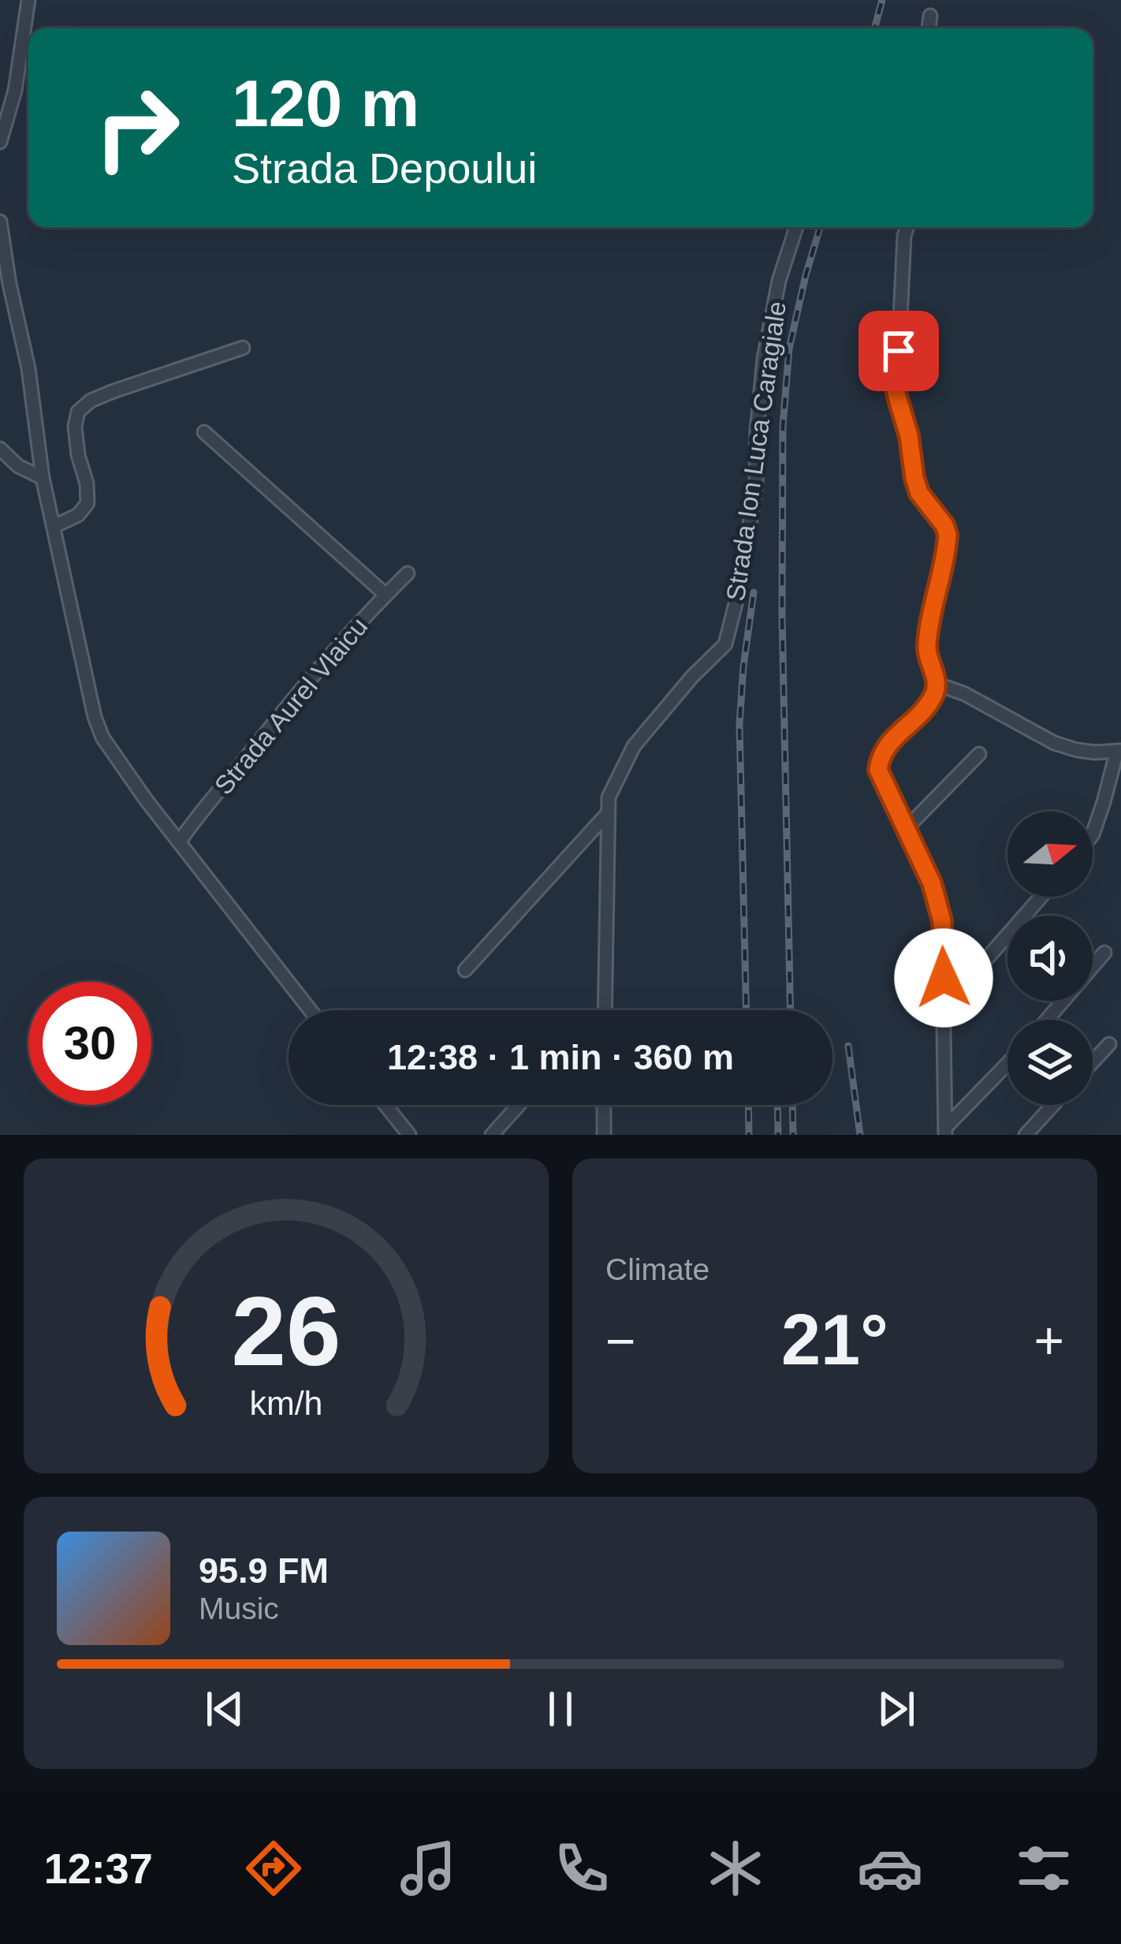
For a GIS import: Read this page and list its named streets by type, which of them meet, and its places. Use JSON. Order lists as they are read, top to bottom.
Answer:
{
  "streets": {
    "street": ["Strada Ion Luca Caragiale", "Strada Aurel Vlaicu"]
  },
  "north": "right",
  "page": {
    "turn": ["120 m", "Strada Depoului"],
    "limit": "30",
    "trip": "12:38 · 1 min · 360 m",
    "tile": "Climate",
    "heat": ["−", "21°", "+"],
    "song": ["95.9 FM", "Music"],
    "tabs": "12:37",
    "gauge": ["26", "km/h"]
  }
}
